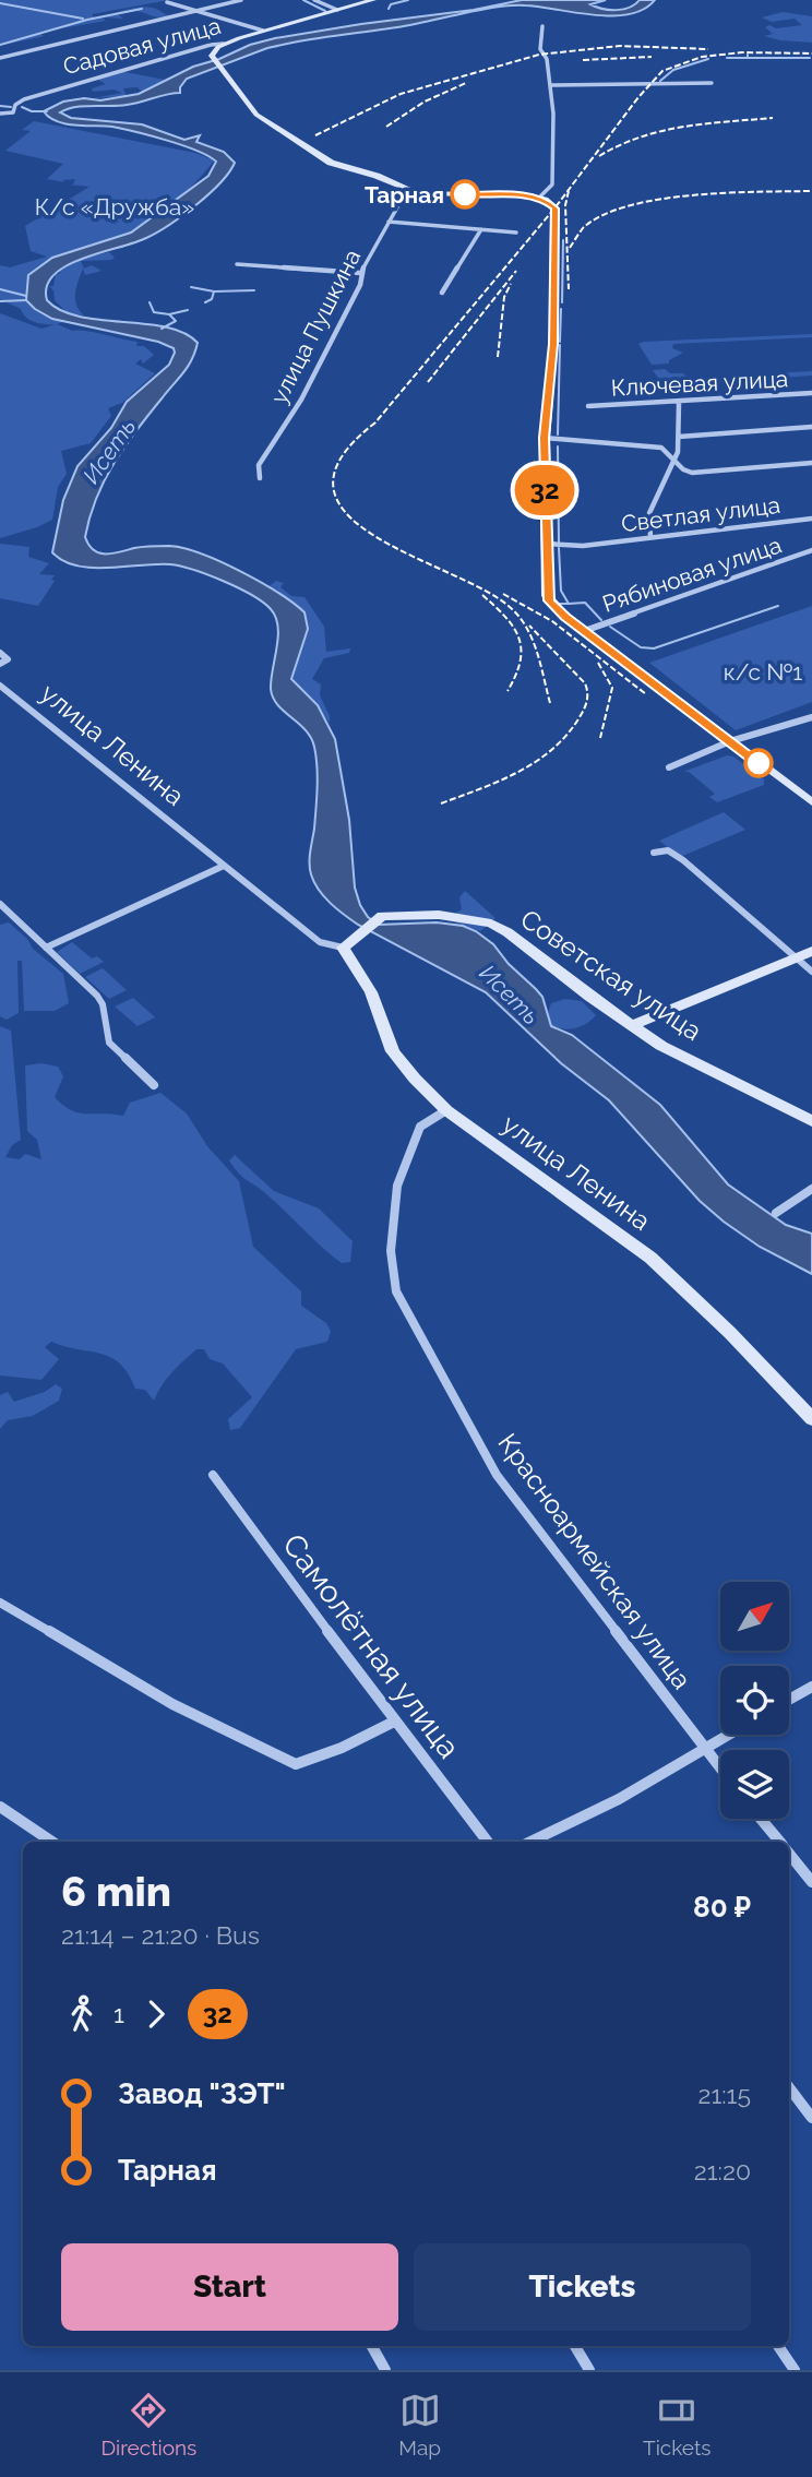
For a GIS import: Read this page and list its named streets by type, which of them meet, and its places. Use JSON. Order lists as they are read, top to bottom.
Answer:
{
  "streets": {
    "main road": ["Садовая улица", "улица Ленина", "Советская улица"],
    "street": [
      "улица Пушкина",
      "Ключевая улица",
      "Светлая улица",
      "Рябиновая улица",
      "Красноармейская улица",
      "Самолётная улица"
    ]
  },
  "crossings": [
    ["улица Ленина", "Советская улица"],
    ["улица Ленина", "Красноармейская улица"]
  ],
  "water": ["Исеть"],
  "parks": ["К/с «Дружба»", "к/с №1"],
  "places": ["Тарная"],
  "lines": ["bus line 32"],
  "north": "top right",
  "page": {
    "on_map": "32",
    "heading": ["6 min", "21:14 – 21:20 · Bus", "80 ₽"],
    "legs": ["1", "32"],
    "list": [
      {
        "name": "Завод \"ЗЭТ\"",
        "value": "21:15"
      },
      {
        "name": "Тарная",
        "value": "21:20"
      }
    ],
    "buttons": ["Start", "Tickets"],
    "tabs": ["Directions", "Map", "Tickets"]
  }
}
